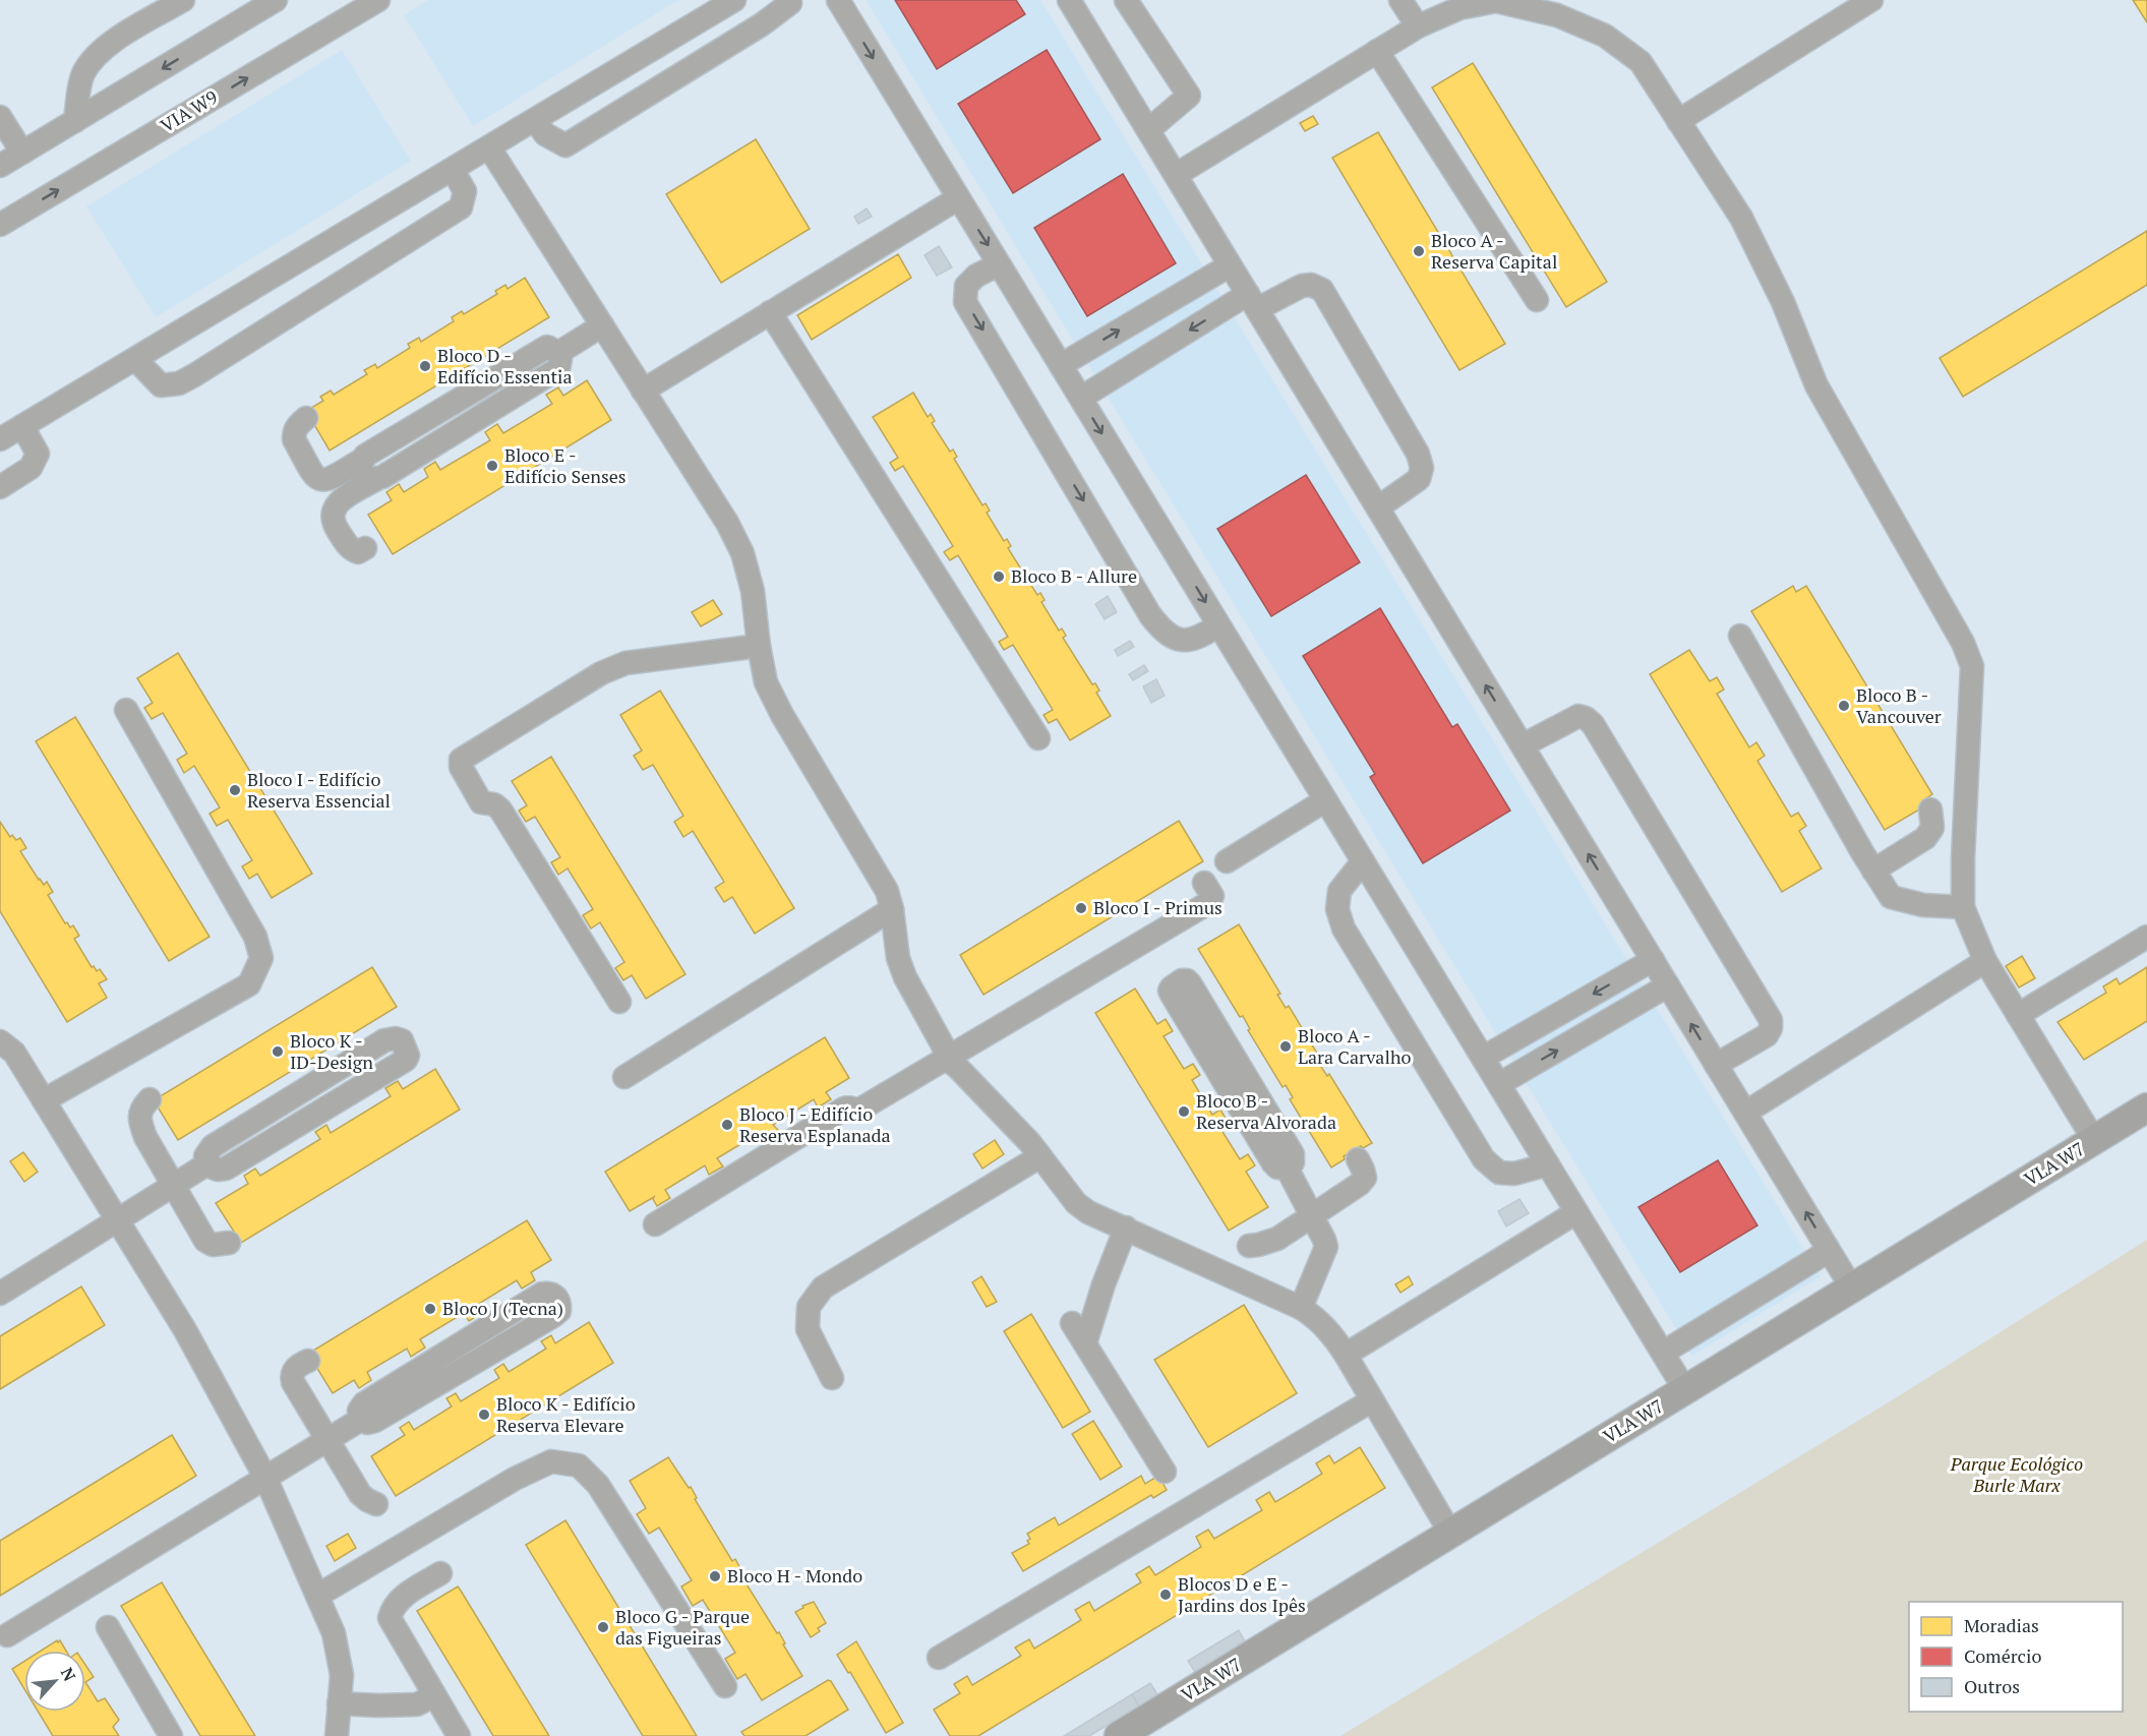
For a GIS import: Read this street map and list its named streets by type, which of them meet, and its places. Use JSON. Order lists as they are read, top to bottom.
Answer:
{
  "streets": {
    "main road": ["VLA W7"],
    "street": ["VIA W9"]
  },
  "parks": ["Parque Ecológico Burle Marx"],
  "places": [
    "Bloco A - Reserva Capital",
    "Bloco D - Edifício Essentia",
    "Bloco E - Edifício Senses",
    "Bloco B - Allure",
    "Bloco B - Vancouver",
    "Bloco I - Edifício Reserva Essencial",
    "Bloco I - Primus",
    "Bloco A - Lara Carvalho",
    "Bloco K - ID-Design",
    "Bloco B - Reserva Alvorada",
    "Bloco J - Edifício Reserva Esplanada",
    "Bloco J (Tecna)",
    "Bloco K - Edifício Reserva Elevare",
    "Bloco H - Mondo",
    "Blocos D e E - Jardins dos Ipês",
    "Bloco G - Parque das Figueiras"
  ],
  "legend": ["Moradias", "Comércio", "Outros"],
  "north": "top right"
}
